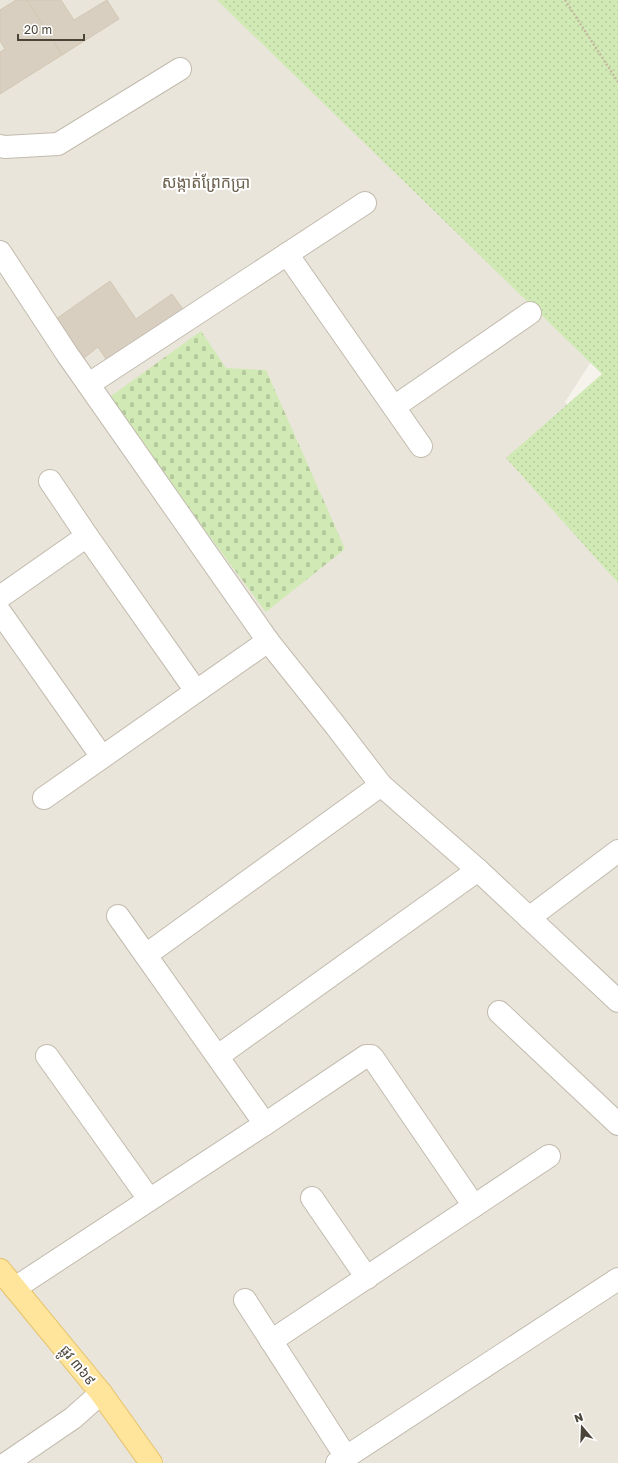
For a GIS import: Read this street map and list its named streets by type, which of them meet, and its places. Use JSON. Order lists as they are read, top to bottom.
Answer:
{
  "streets": {
    "main road": ["ផ្លូវ ៣៦៩"]
  },
  "districts": ["សង្កាត់ព្រែកប្រា"],
  "scale_bar": "20 m",
  "north": "top"
}
